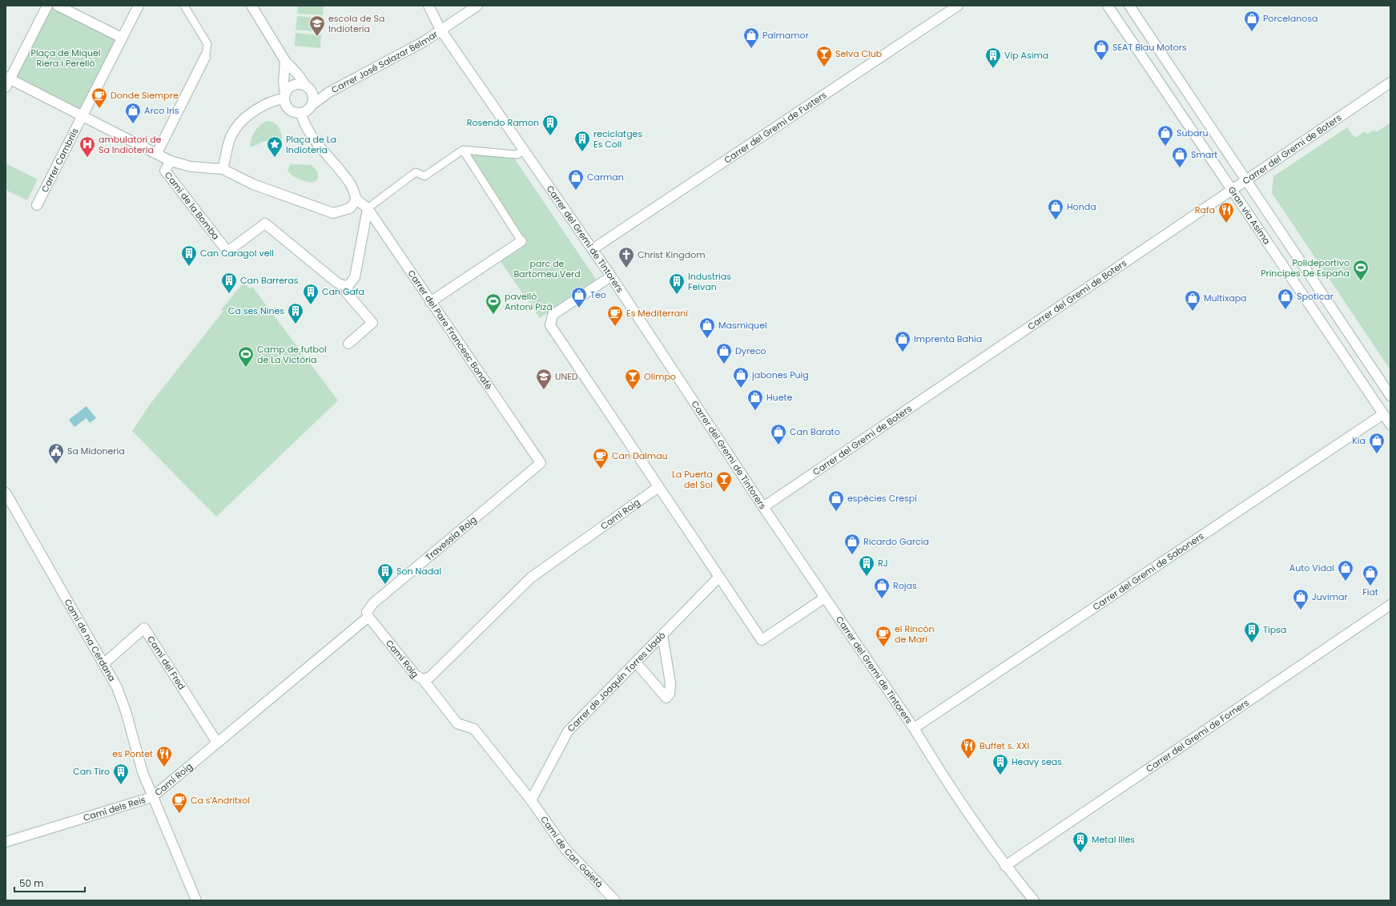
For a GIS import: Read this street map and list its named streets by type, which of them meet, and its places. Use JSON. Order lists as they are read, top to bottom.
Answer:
{
  "streets": {
    "street": [
      "Carrer José Salazar Belmar",
      "Carrer del Gremi de Fusters",
      "Carrer del Gremi de Boters",
      "Carrer Cambrils",
      "Camí de la Bomba",
      "Gran via Asima",
      "Carrer del Gremi de Tintorers",
      "Carrer del Pare Francesc Bonafè",
      "Camí Roig",
      "Travessia Roig",
      "Carrer del Gremi de Saboners",
      "Camí de na Cerdana",
      "Camí del Fred",
      "Carrer de Joaquín Torres Lladó",
      "Carrer del Gremi de Forners",
      "Camí dels Reis",
      "Camí de Can Gaietà"
    ]
  },
  "crossings": [
    ["Carrer José Salazar Belmar", "Carrer del Gremi de Tintorers"],
    ["Carrer del Gremi de Fusters", "Carrer del Gremi de Tintorers"],
    ["Carrer del Gremi de Boters", "Gran via Asima"],
    ["Carrer del Gremi de Boters", "Carrer del Gremi de Tintorers"],
    ["Gran via Asima", "Carrer del Gremi de Saboners"],
    ["Carrer del Gremi de Tintorers", "Carrer del Gremi de Saboners"],
    ["Carrer del Gremi de Tintorers", "Carrer del Gremi de Forners"],
    ["Carrer del Pare Francesc Bonafè", "Travessia Roig"],
    ["Camí Roig", "Travessia Roig"],
    ["Camí Roig", "Camí de na Cerdana"],
    ["Camí Roig", "Camí del Fred"],
    ["Camí Roig", "Camí dels Reis"],
    ["Camí Roig", "Camí de Can Gaietà"],
    ["Camí de na Cerdana", "Camí del Fred"],
    ["Camí de na Cerdana", "Camí dels Reis"],
    ["Carrer de Joaquín Torres Lladó", "Camí de Can Gaietà"]
  ],
  "parks": ["Plaça de Miquel Riera i Perelló", "parc de Bartomeu Verd"],
  "places": {
    "shop": [
      "Porcelanosa",
      "Palmamor",
      "SEAT Blau Motors",
      "Arco Iris",
      "Subaru",
      "Smart",
      "Carman",
      "Honda",
      "Teo",
      "Spoticar",
      "Multixapa",
      "Masmiquel",
      "Imprenta Bahía",
      "Dyreco",
      "jabones Puig",
      "Huete",
      "Can Barato",
      "Kia",
      "espècies Crespí",
      "Ricardo García",
      "Auto Vidal",
      "Fiat",
      "Rojas",
      "Juvimar"
    ],
    "school or university": ["escola de Sa Indioteria", "UNED"],
    "bar": ["Selva Club", "Olimpo", "La Puerta del Sol"],
    "building": [
      "Vip Asima",
      "Rosendo Ramon",
      "reciclatges Es Coll",
      "Can Caragol vell",
      "Can Barreras",
      "Industrias Feivan",
      "Can Gafa",
      "Ca ses Nines",
      "RJ",
      "Son Nadal",
      "Tipsa",
      "Heavy seas",
      "Can Tiro",
      "Metal Illes"
    ],
    "cafe": [
      "Donde Siempre",
      "Es Mediterrani",
      "Can Dalmau",
      "el Rincón de Mari",
      "Ca s'Andritxol"
    ],
    "hospital": ["ambulatori de Sa Indioteria"],
    "place": ["Plaça de La Indioteria"],
    "restaurant": ["Rafa", "Buffet s. XXI", "es Pontet"],
    "church": ["Christ Kingdom"],
    "sports": ["Polideportivo Príncipes De España", "pavelló Antoni Pizà", "Camp de futbol de La Victòria"],
    "public building": ["Sa Midoneria"]
  },
  "scale_bar": "50 m"
}
